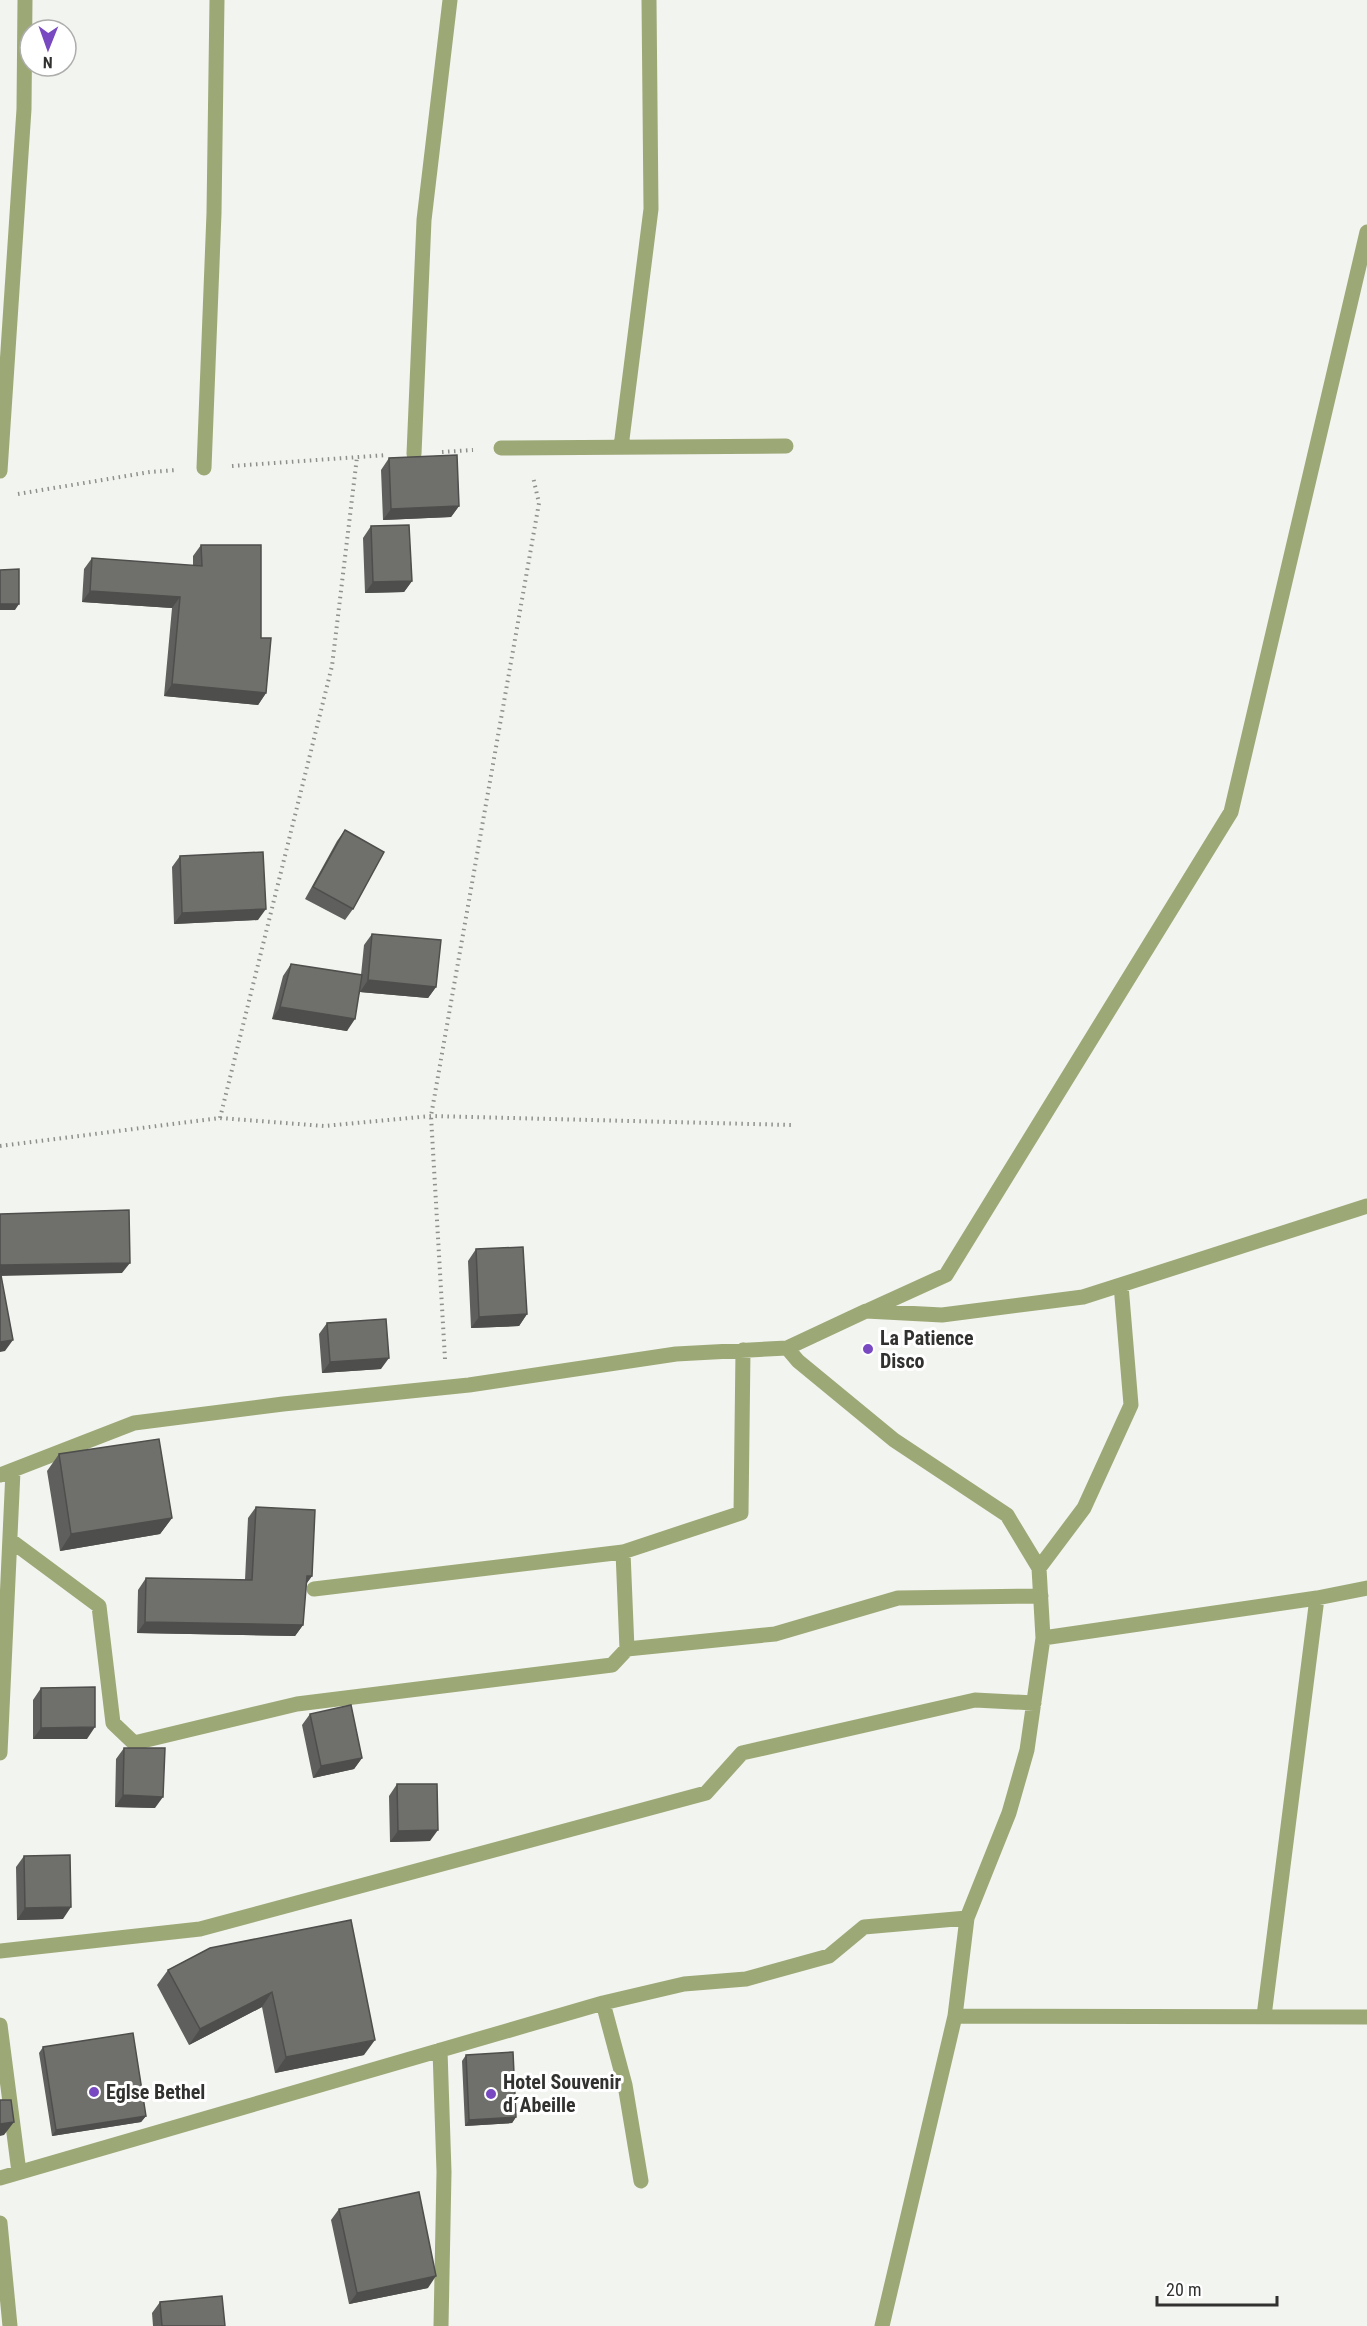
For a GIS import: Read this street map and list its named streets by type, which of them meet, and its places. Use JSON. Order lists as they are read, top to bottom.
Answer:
{
  "places": ["La Patience Disco", "Eglse Bethel", "Hotel Souvenir d´Abeille"],
  "scale_bar": "20 m",
  "north": "bottom"
}
